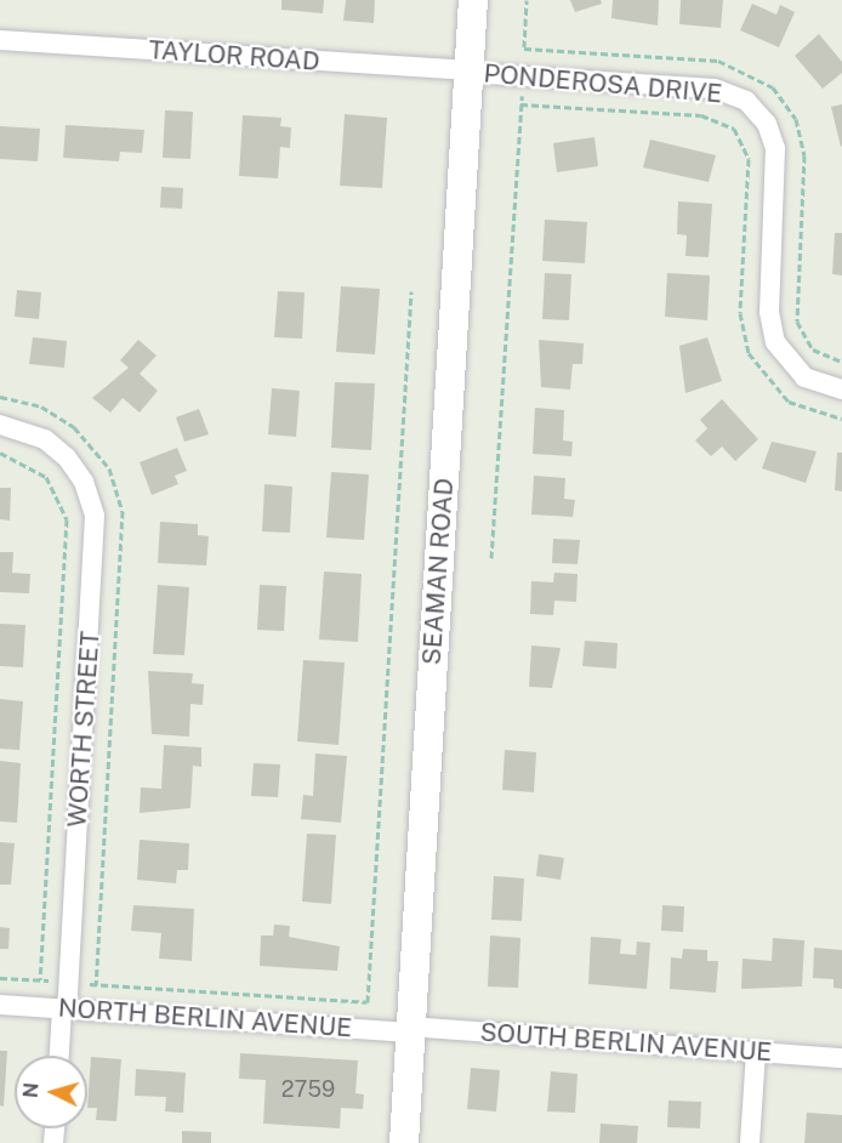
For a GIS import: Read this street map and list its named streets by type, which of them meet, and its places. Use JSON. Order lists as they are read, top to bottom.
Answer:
{
  "streets": {
    "street": [
      "TAYLOR ROAD",
      "PONDEROSA DRIVE",
      "SEAMAN ROAD",
      "WORTH STREET",
      "NORTH BERLIN AVENUE",
      "SOUTH BERLIN AVENUE"
    ]
  },
  "crossings": [
    ["TAYLOR ROAD", "PONDEROSA DRIVE"],
    ["TAYLOR ROAD", "SEAMAN ROAD"],
    ["PONDEROSA DRIVE", "SEAMAN ROAD"],
    ["SEAMAN ROAD", "NORTH BERLIN AVENUE"],
    ["SEAMAN ROAD", "SOUTH BERLIN AVENUE"],
    ["WORTH STREET", "NORTH BERLIN AVENUE"],
    ["NORTH BERLIN AVENUE", "SOUTH BERLIN AVENUE"]
  ],
  "house_numbers": ["2759"],
  "north": "left"
}
